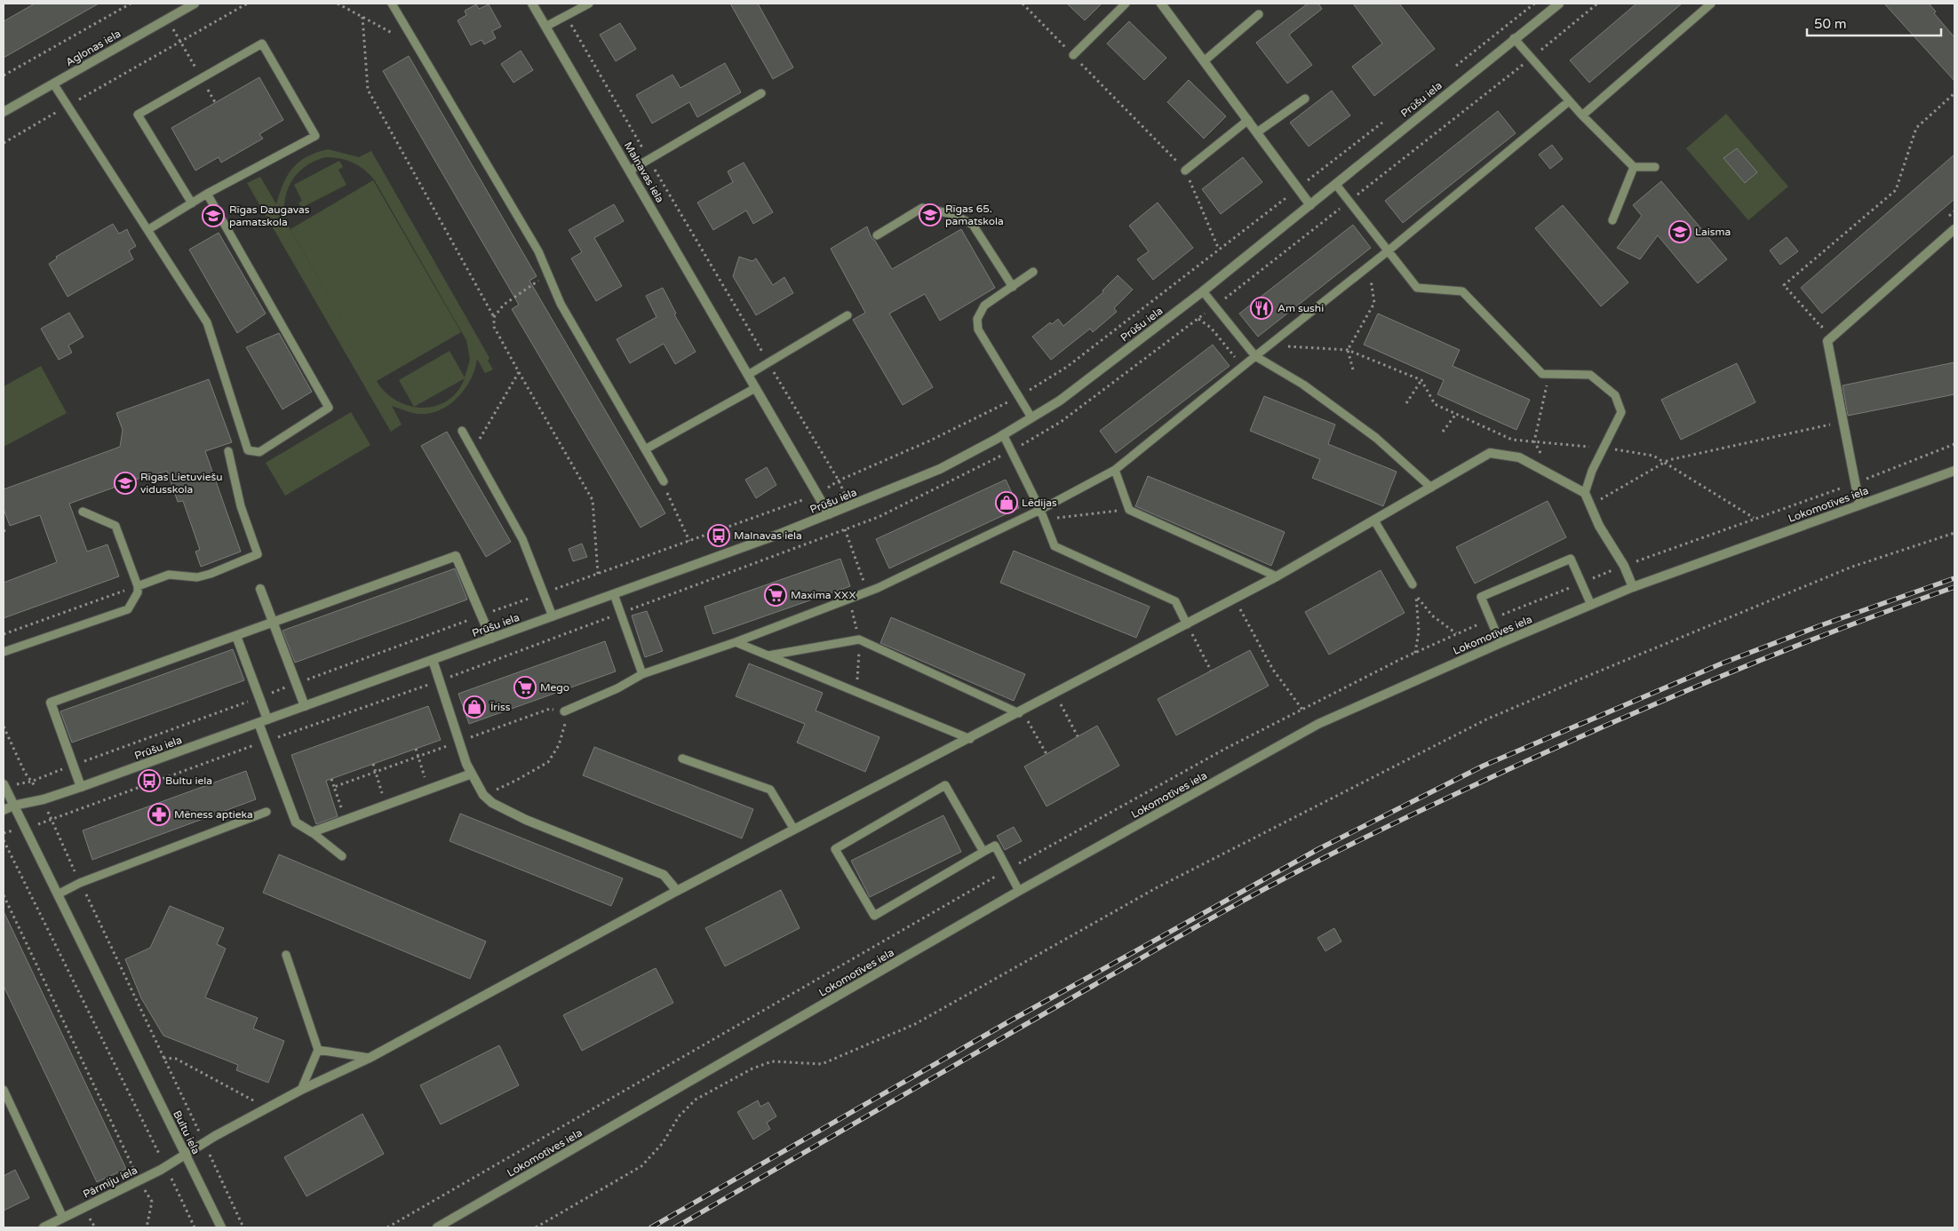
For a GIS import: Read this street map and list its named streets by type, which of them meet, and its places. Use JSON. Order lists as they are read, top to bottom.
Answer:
{
  "streets": {
    "street": [
      "Aglonas iela",
      "Prūšu iela",
      "Malnavas iela",
      "Lokomotīves iela",
      "Bultu iela",
      "Pārmiju iela"
    ]
  },
  "crossings": [
    ["Prūšu iela", "Malnavas iela"],
    ["Prūšu iela", "Bultu iela"],
    ["Bultu iela", "Pārmiju iela"]
  ],
  "places": {
    "school or university": [
      "Rīgas 65. pamatskola",
      "Rīgas Daugavas pamatskola",
      "Laisma",
      "Rīgas Lietuviešu vidusskola"
    ],
    "restaurant": ["Am sushi"],
    "shop": ["Lēdijas", "Īriss"],
    "bus stop": ["Malnavas iela", "Bultu iela"],
    "supermarket": ["Maxima XXX", "Mego"],
    "pharmacy": ["Mēness aptieka"]
  },
  "scale_bar": "50 m"
}
